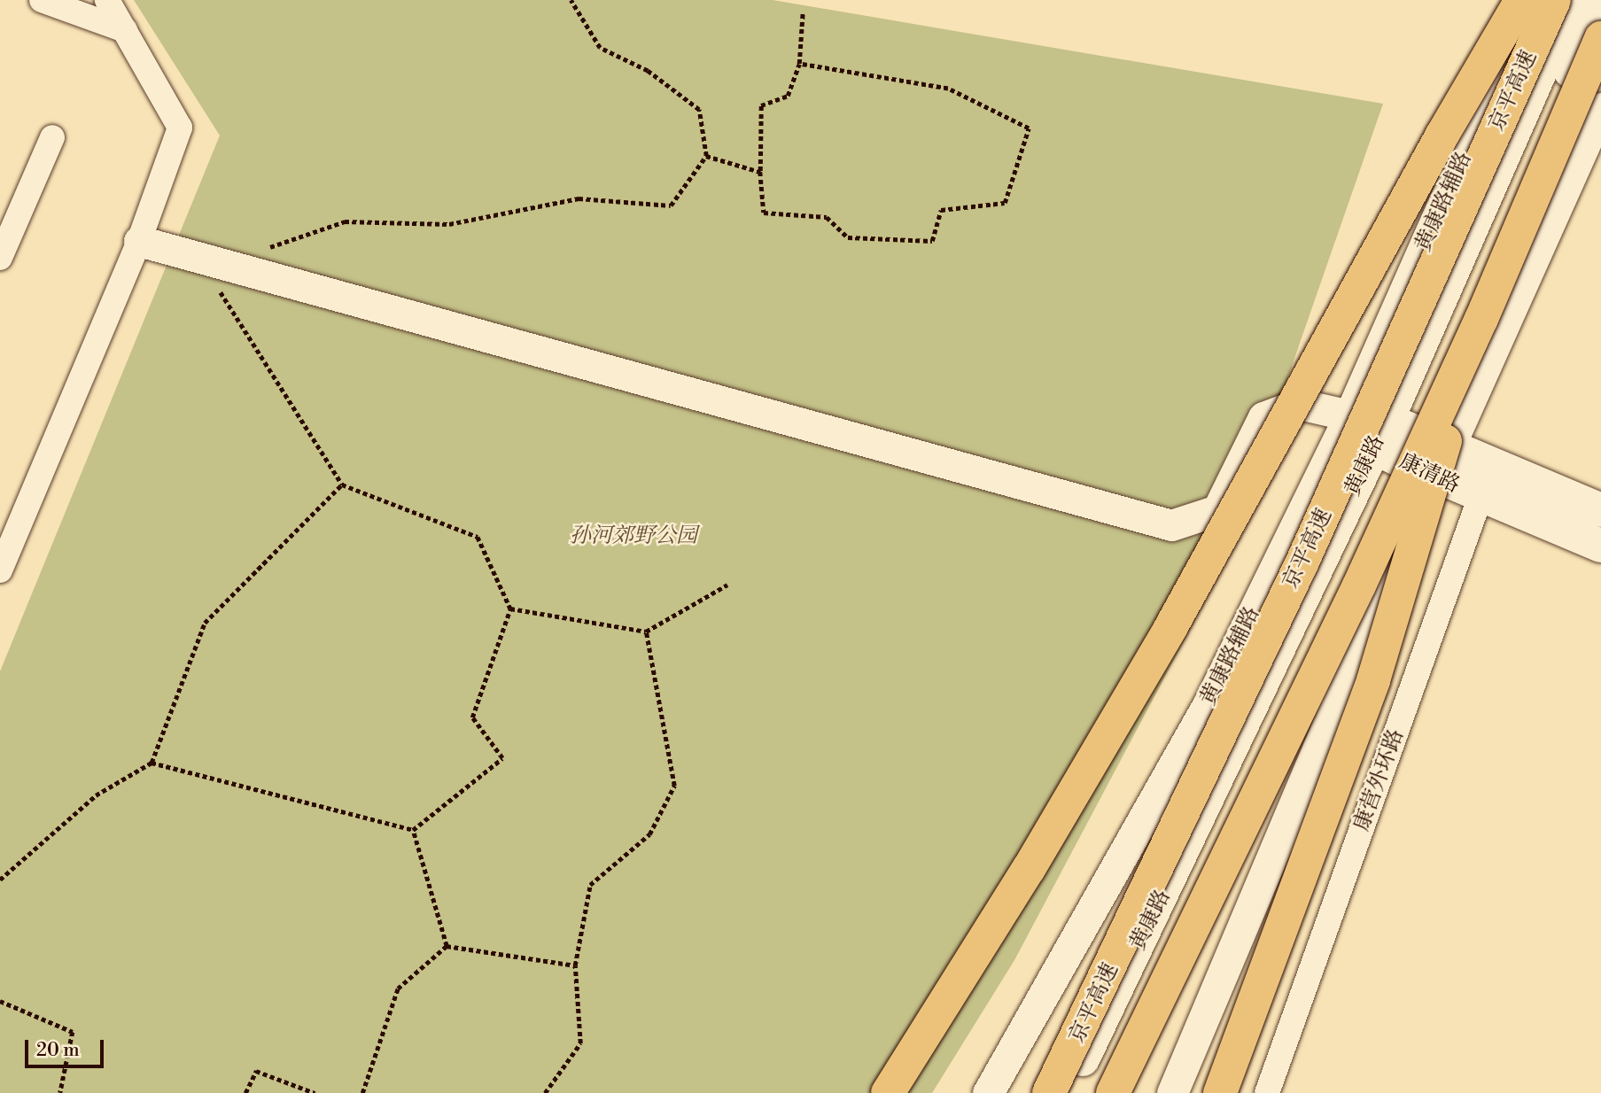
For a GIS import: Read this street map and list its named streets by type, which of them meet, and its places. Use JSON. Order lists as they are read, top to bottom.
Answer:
{
  "streets": {
    "highway": ["京平高速"],
    "main road": ["黄康路", "康清路"],
    "street": ["黄康路辅路", "康营外环路"]
  },
  "crossings": [
    ["黄康路辅路", "康清路"],
    ["黄康路", "康清路"],
    ["康清路", "康营外环路"]
  ],
  "parks": ["孙河郊野公园"],
  "scale_bar": "20 m"
}
